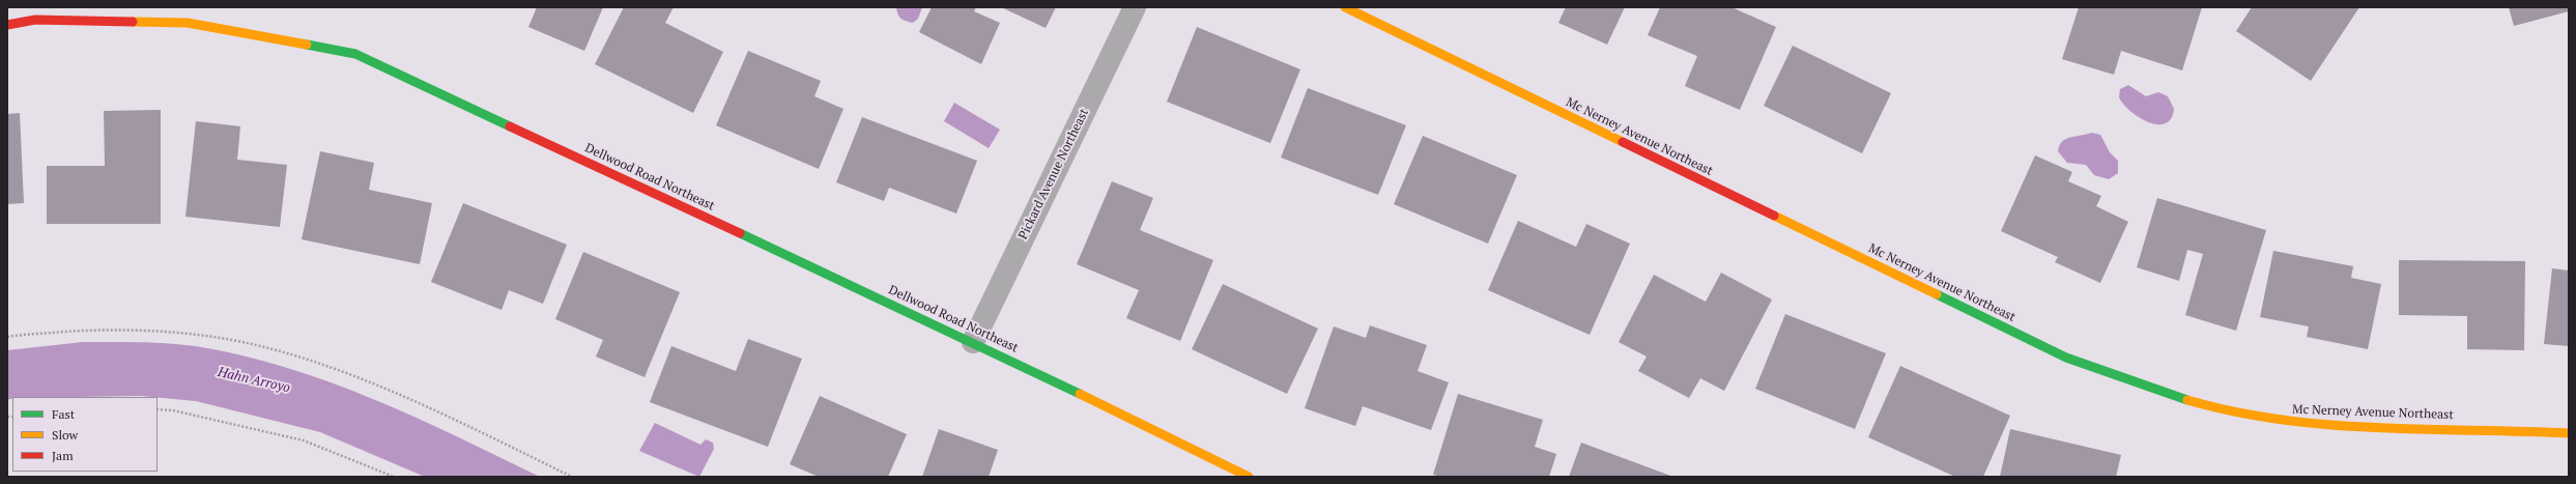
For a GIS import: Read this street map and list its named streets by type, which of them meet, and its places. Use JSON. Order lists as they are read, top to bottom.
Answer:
{
  "streets": {
    "street": ["Mc Nerney Avenue Northeast", "Pickard Avenue Northeast", "Dellwood Road Northeast"]
  },
  "crossings": [
    ["Pickard Avenue Northeast", "Dellwood Road Northeast"]
  ],
  "water": ["Hahn Arroyo"],
  "legend": ["Fast", "Slow", "Jam"]
}
